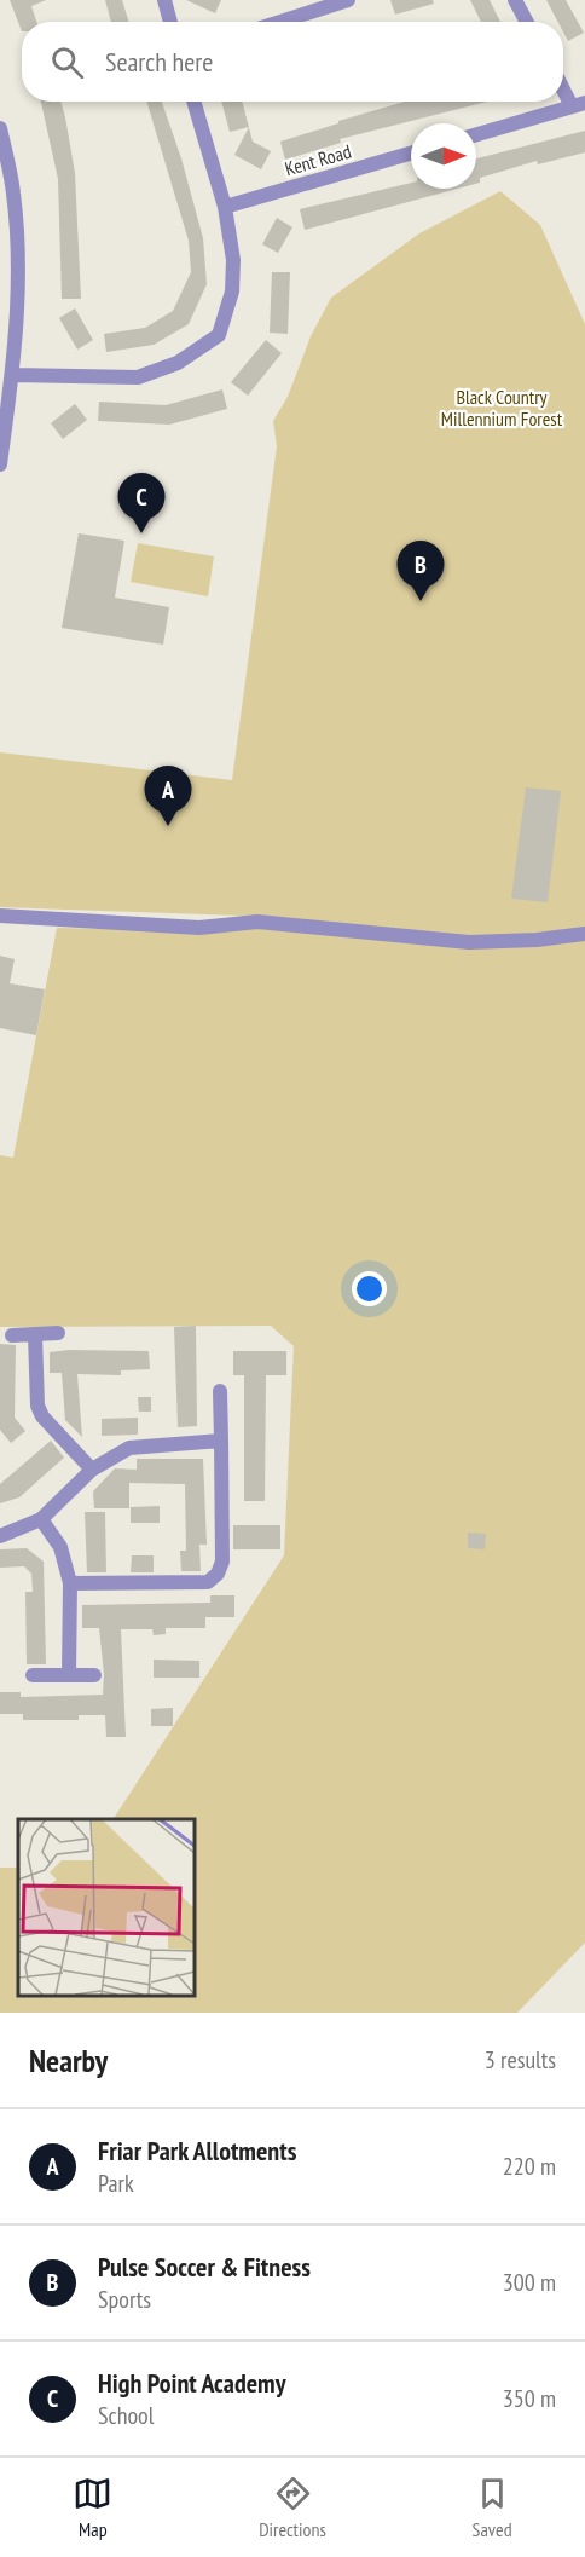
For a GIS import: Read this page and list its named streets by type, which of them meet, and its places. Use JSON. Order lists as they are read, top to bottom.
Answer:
{
  "streets": {
    "street": ["Kent Road"]
  },
  "parks": ["Black Country Millennium Forest"],
  "north": "right",
  "page": {
    "search": "Search here",
    "pins": ["C", "B", "A"],
    "heading": ["Nearby", "3 results"],
    "list": [
      {
        "mark": "A",
        "name": "Friar Park Allotments",
        "note": "Park",
        "value": "220 m"
      },
      {
        "mark": "B",
        "name": "Pulse Soccer & Fitness",
        "note": "Sports",
        "value": "300 m"
      },
      {
        "mark": "C",
        "name": "High Point Academy",
        "note": "School",
        "value": "350 m"
      }
    ],
    "nav": ["Map", "Directions", "Saved"]
  }
}
